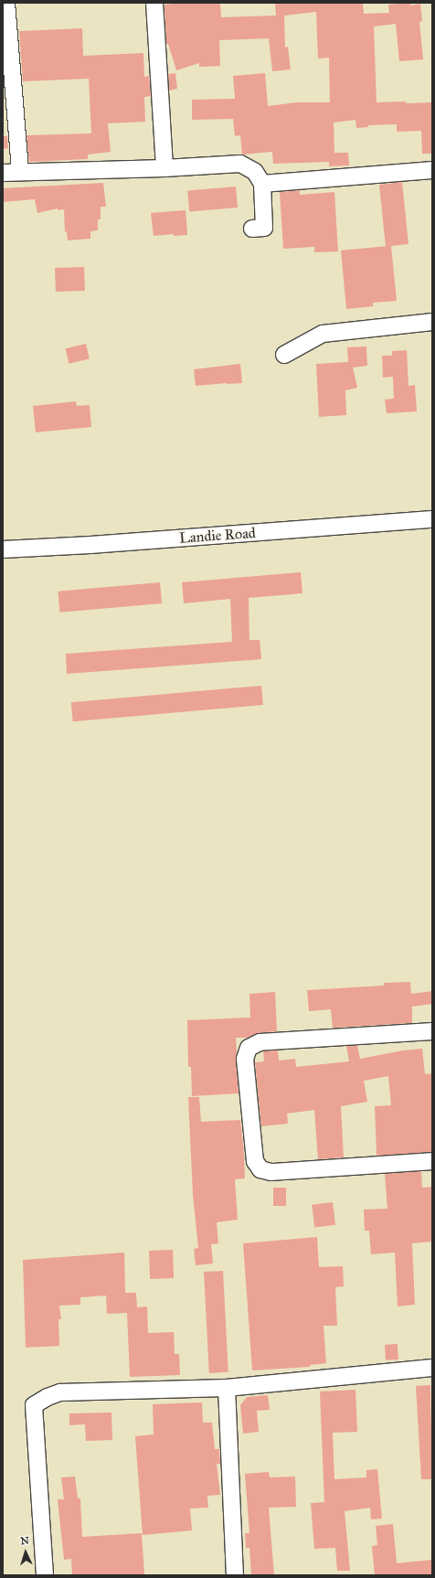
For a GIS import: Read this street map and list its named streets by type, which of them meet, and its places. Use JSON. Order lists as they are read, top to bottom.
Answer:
{
  "streets": {
    "street": ["Landie Road"]
  },
  "north": "top"
}
